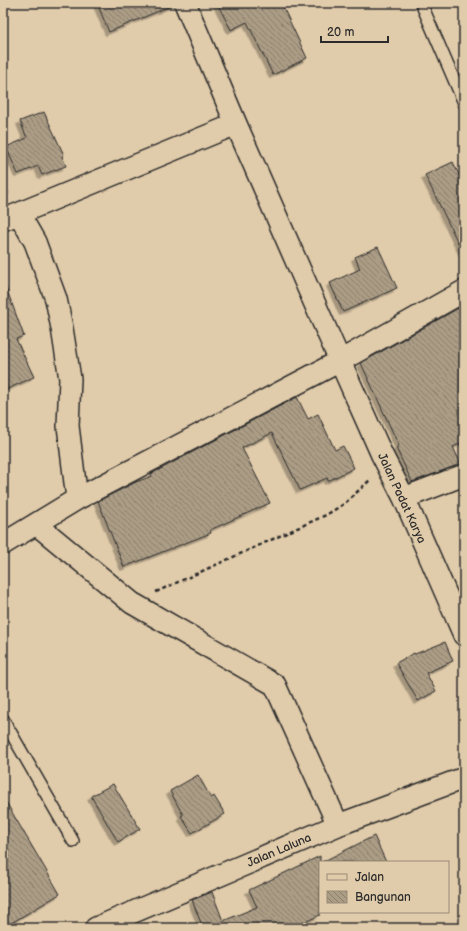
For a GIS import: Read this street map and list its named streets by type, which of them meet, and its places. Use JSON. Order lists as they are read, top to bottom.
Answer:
{
  "streets": {
    "street": ["Jalan Padat Karya", "Jalan Laluna"]
  },
  "legend": ["Jalan", "Bangunan"],
  "scale_bar": "20 m"
}
